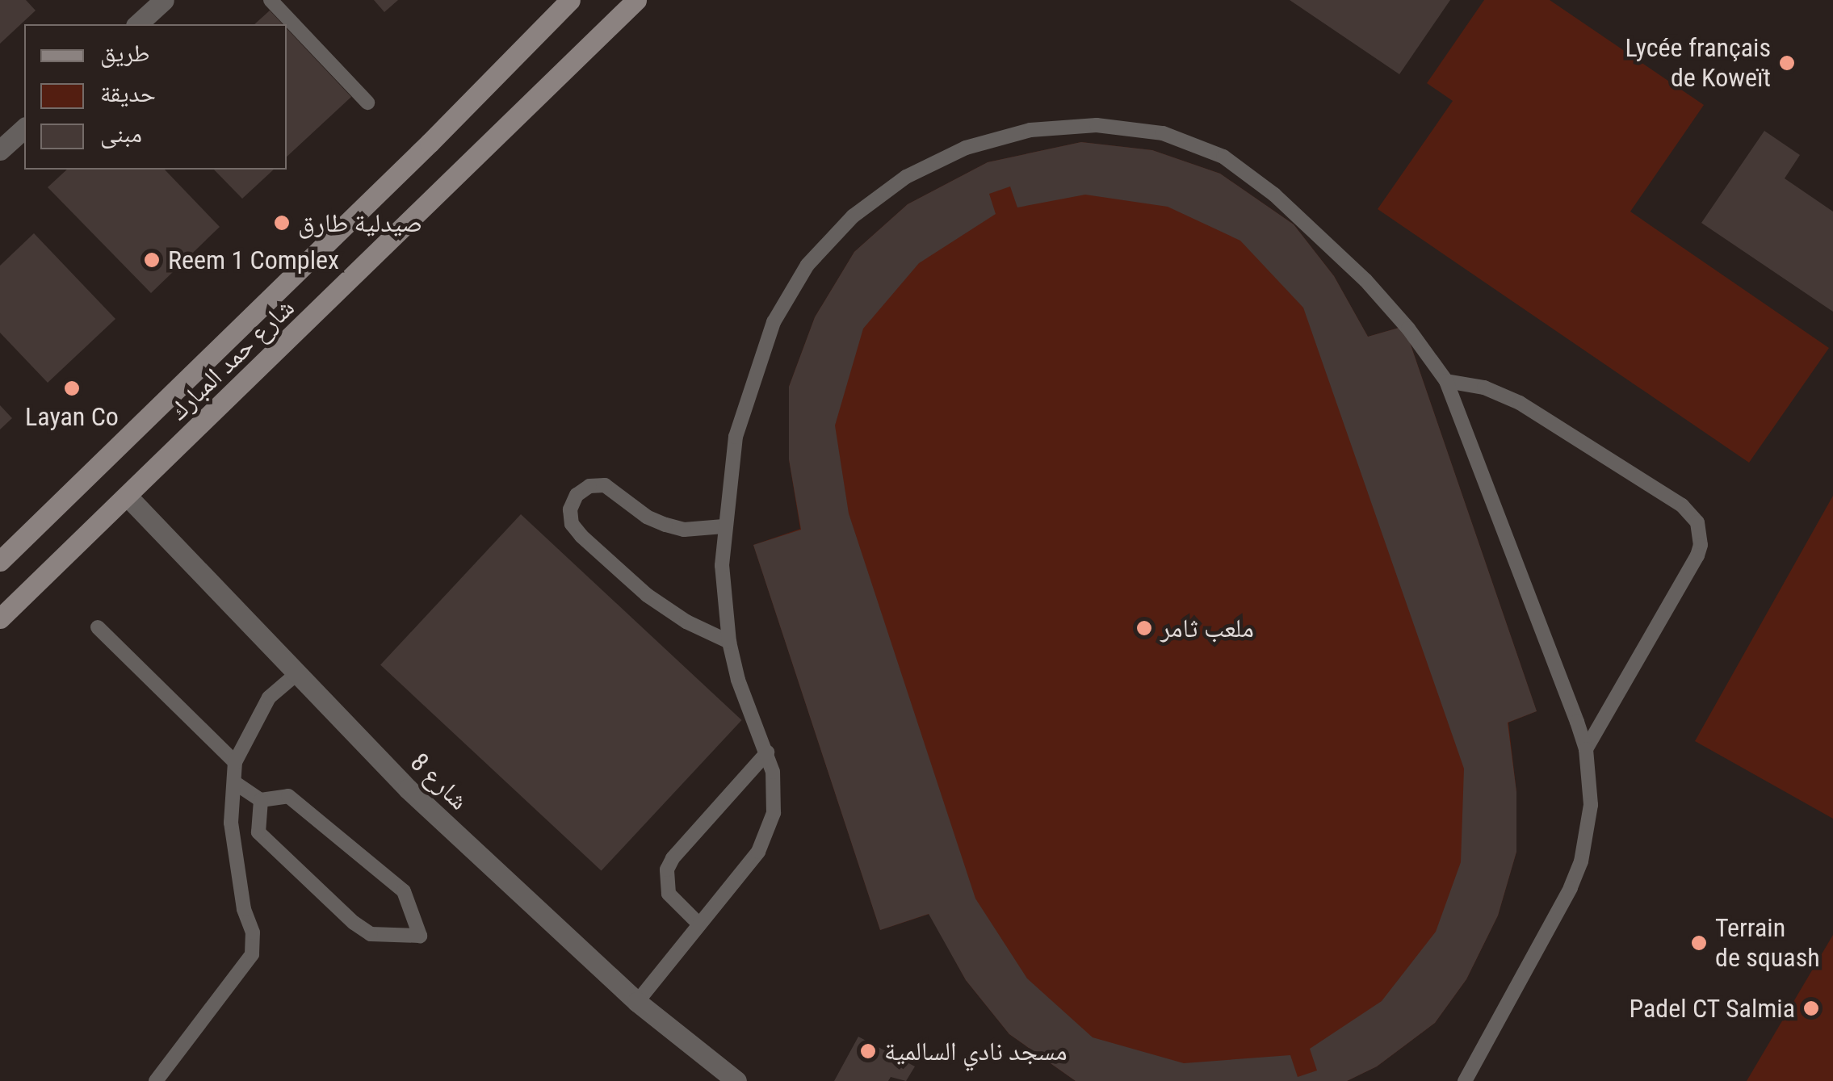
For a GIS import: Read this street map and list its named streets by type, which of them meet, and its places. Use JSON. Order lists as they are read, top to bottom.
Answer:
{
  "streets": {
    "main road": ["شارع حمد المبارك"],
    "street": ["شارع 8"]
  },
  "crossings": [
    ["شارع حمد المبارك", "شارع 8"]
  ],
  "places": [
    "Lycée français de Koweït",
    "صيدلية طارق",
    "Reem 1 Complex",
    "Layan Co",
    "ملعب ثامر",
    "Terrain de squash",
    "Padel CT Salmia",
    "مسجد نادي السالمية"
  ],
  "legend": ["طريق", "حديقة", "مبنى"]
}
